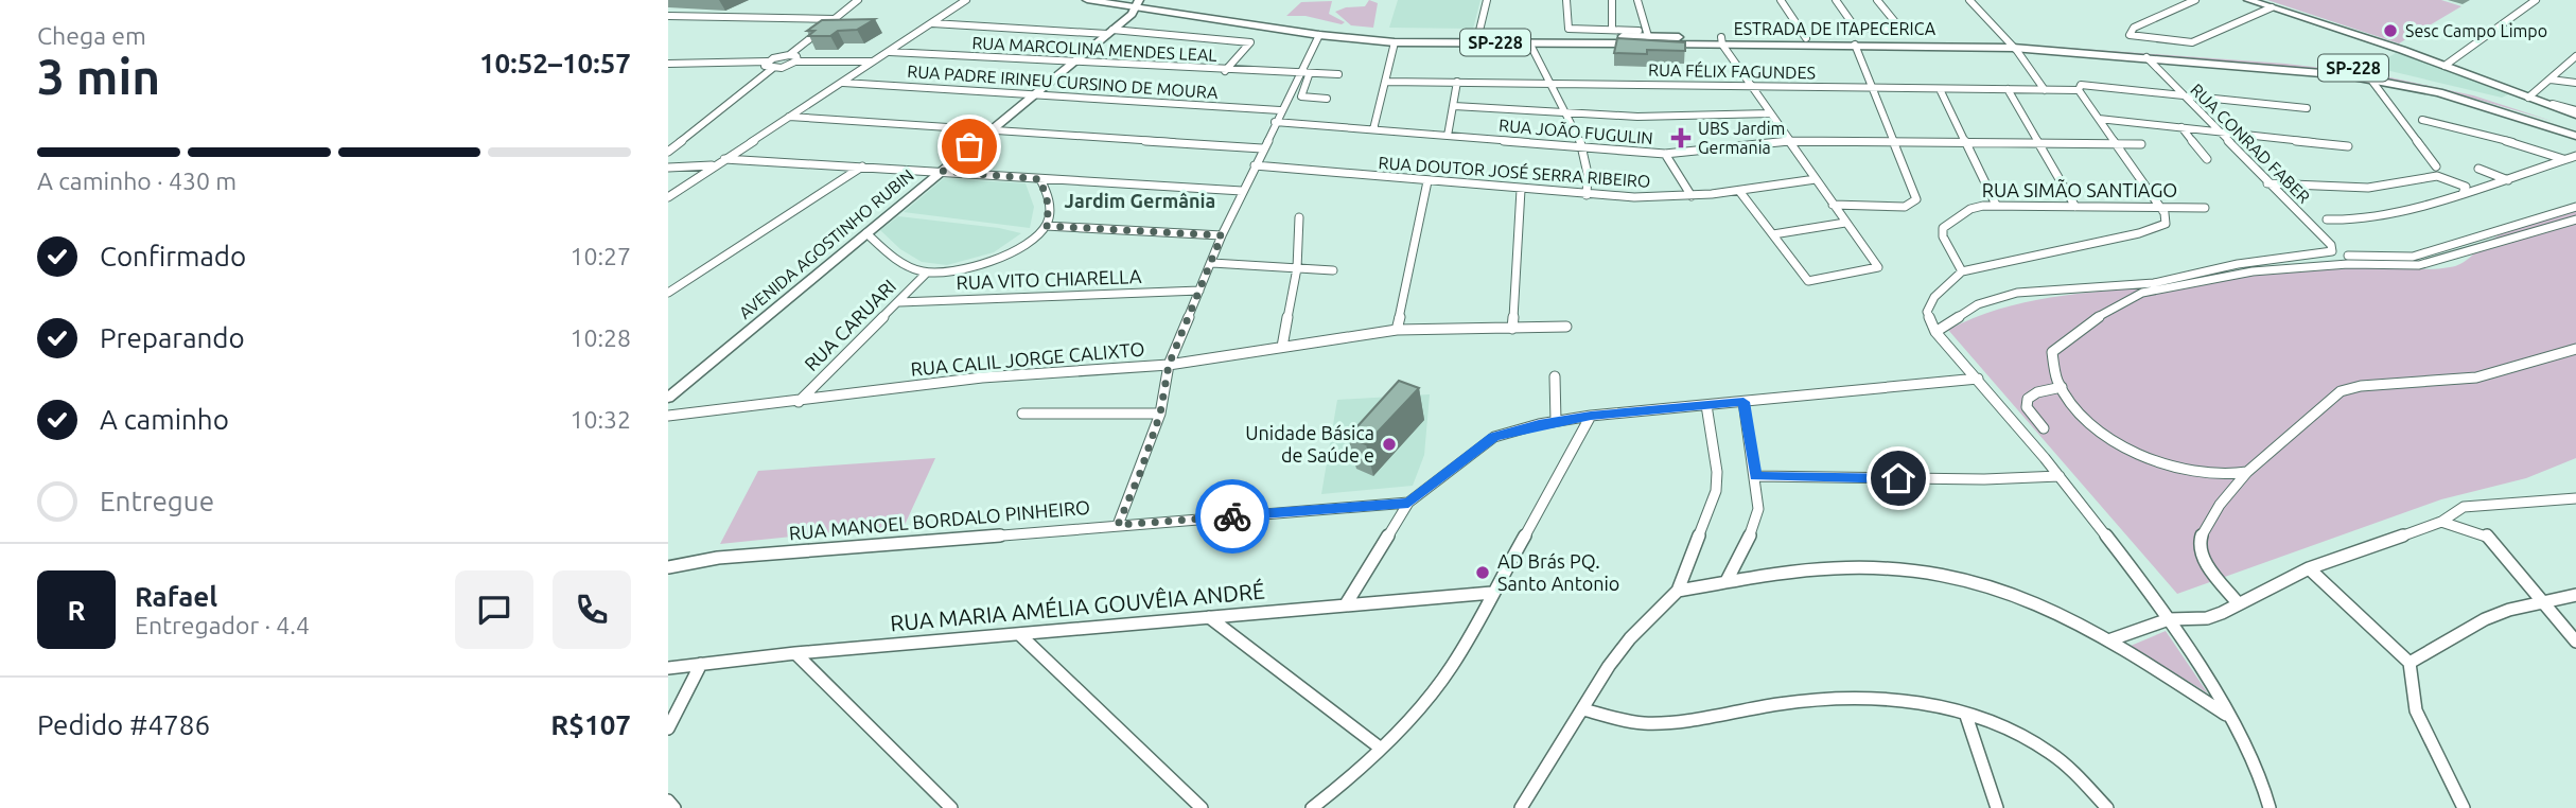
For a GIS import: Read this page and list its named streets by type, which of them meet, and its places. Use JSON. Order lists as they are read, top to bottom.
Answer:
{
  "streets": {
    "main road": ["ESTRADA DE ITAPECERICA", "SP-228", "AVENIDA AGOSTINHO RUBIN"],
    "street": [
      "RUA MARCOLINA MENDES LEAL",
      "RUA FÉLIX FAGUNDES",
      "RUA PADRE IRINEU CURSINO DE MOURA",
      "RUA JOÃO FUGULIN",
      "RUA CONRAD FABER",
      "RUA DOUTOR JOSÉ SERRA RIBEIRO",
      "RUA SIMÃO SANTIAGO",
      "RUA VITO CHIARELLA",
      "RUA CARUARI",
      "RUA CALIL JORGE CALIXTO",
      "RUA MANOEL BORDALO PINHEIRO",
      "RUA MARIA AMÉLIA GOUVÊIA ANDRÉ"
    ]
  },
  "crossings": [
    ["ESTRADA DE ITAPECERICA", "RUA CONRAD FABER"],
    ["ESTRADA DE ITAPECERICA", "AVENIDA AGOSTINHO RUBIN"],
    ["RUA MARCOLINA MENDES LEAL", "AVENIDA AGOSTINHO RUBIN"],
    ["RUA FÉLIX FAGUNDES", "RUA CONRAD FABER"],
    ["RUA PADRE IRINEU CURSINO DE MOURA", "AVENIDA AGOSTINHO RUBIN"],
    ["RUA VITO CHIARELLA", "RUA CARUARI"],
    ["RUA CARUARI", "RUA CALIL JORGE CALIXTO"]
  ],
  "districts": ["Jardim Germânia"],
  "places": {
    "other": ["Sesc Campo Limpo", "Unidade Básica de Saúde e", "AD Brás PQ. Santo Antonio"],
    "health": ["UBS Jardim Germania"]
  },
  "page": {
    "heading": ["3 min", "Chega em", "10:52–10:57"],
    "panel": [
      "Rafael",
      "Entregador · 4.4",
      "Pedido #4786",
      "R$107"
    ],
    "bar": "A caminho · 430 m",
    "list": [
      ["Confirmado", "10:27"],
      ["Preparando", "10:28"],
      ["A caminho", "10:32"],
      "Entregue"
    ],
    "round": "R"
  }
}
